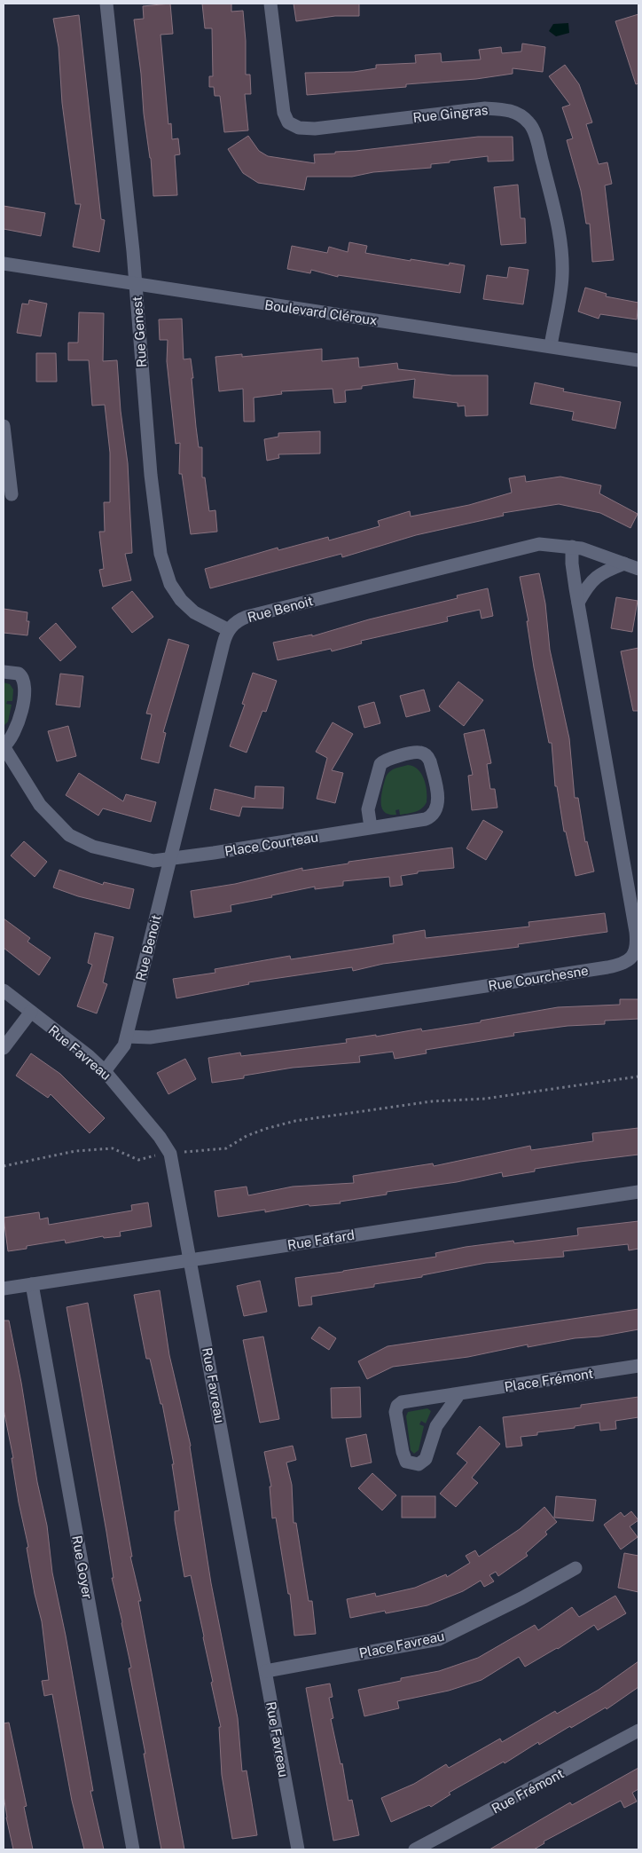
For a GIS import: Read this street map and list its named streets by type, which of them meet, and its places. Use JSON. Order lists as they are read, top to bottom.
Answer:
{
  "streets": {
    "street": [
      "Rue Gingras",
      "Boulevard Cléroux",
      "Rue Genest",
      "Rue Benoit",
      "Place Courteau",
      "Rue Courchesne",
      "Rue Favreau",
      "Rue Fafard",
      "Place Frémont",
      "Rue Goyer",
      "Place Favreau",
      "Rue Frémont"
    ]
  },
  "crossings": [
    ["Rue Gingras", "Boulevard Cléroux"],
    ["Boulevard Cléroux", "Rue Genest"],
    ["Rue Genest", "Rue Benoit"],
    ["Rue Benoit", "Place Courteau"],
    ["Rue Benoit", "Rue Courchesne"],
    ["Rue Favreau", "Rue Fafard"],
    ["Rue Favreau", "Place Favreau"],
    ["Rue Fafard", "Rue Goyer"]
  ]
}
